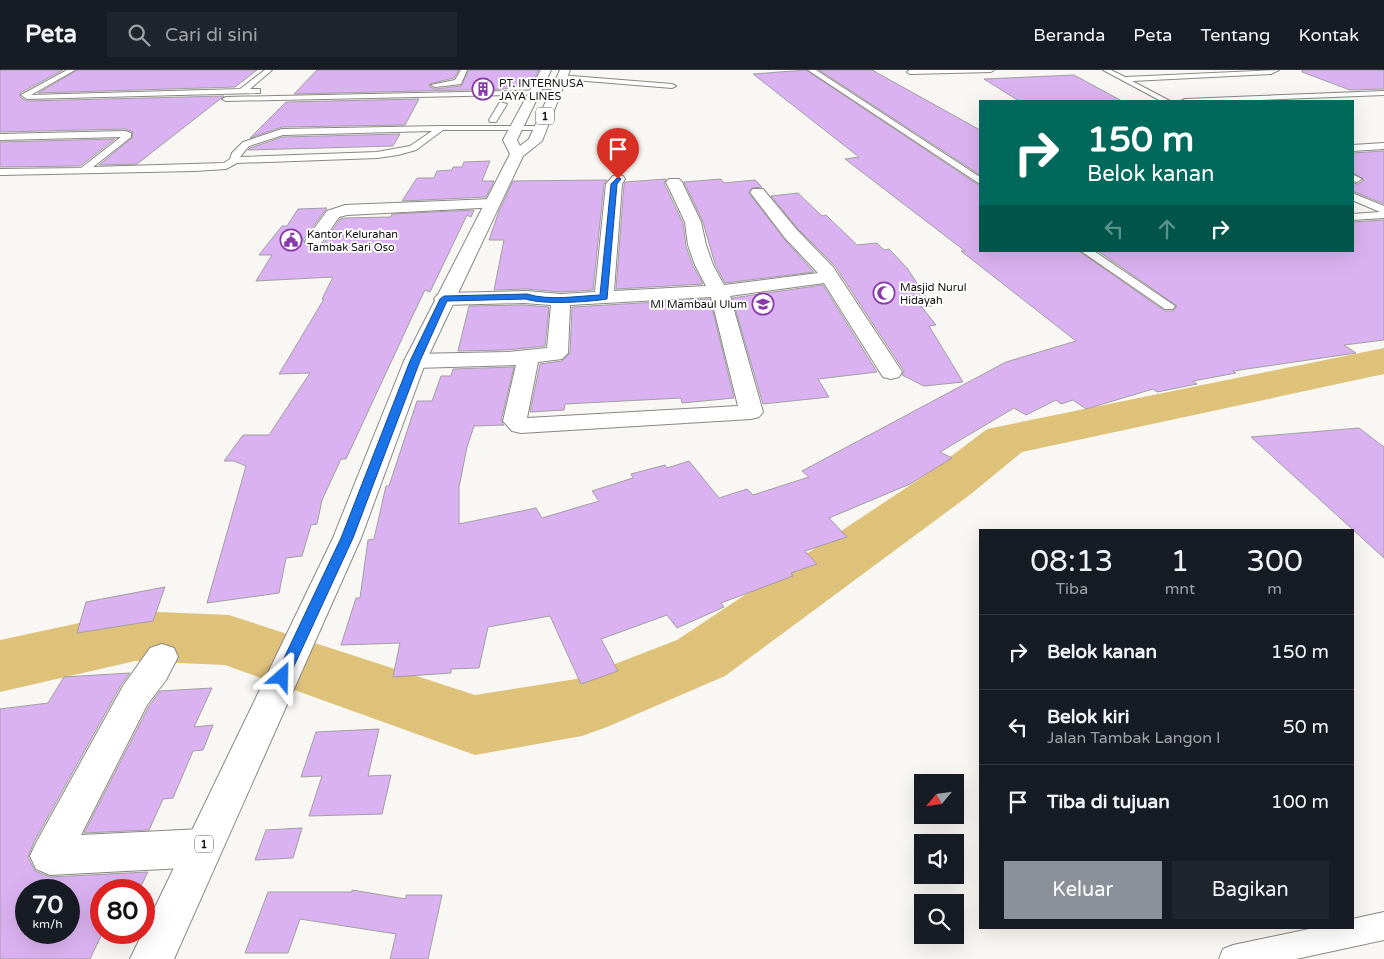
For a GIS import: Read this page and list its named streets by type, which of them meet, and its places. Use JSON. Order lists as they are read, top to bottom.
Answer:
{
  "streets": {
    "main road": ["1"]
  },
  "places": {
    "building": ["PT. INTERNUSA JAYA LINES"],
    "public building": ["Kantor Kelurahan Tambak Sari Oso"],
    "mosque": ["Masjid Nurul Hidayah"],
    "school or university": ["MI Mambaul Ulum"]
  },
  "north": "bottom left",
  "page": {
    "header": "Peta",
    "search": "Cari di sini",
    "nav": [
      "Beranda",
      "Peta",
      "Tentang",
      "Kontak"
    ],
    "turn": ["150 m", "Belok kanan"],
    "eta": [
      "08:13",
      "Tiba",
      "1",
      "mnt",
      "300",
      "m"
    ],
    "list": [
      {
        "name": "Belok kanan",
        "value": "150 m"
      },
      {
        "name": "Belok kiri",
        "note": "Jalan Tambak Langon I",
        "value": "50 m"
      },
      {
        "name": "Tiba di tujuan",
        "value": "100 m"
      }
    ],
    "buttons": ["Keluar", "Bagikan"],
    "speed": "70 km/h",
    "limit": "80"
  }
}
